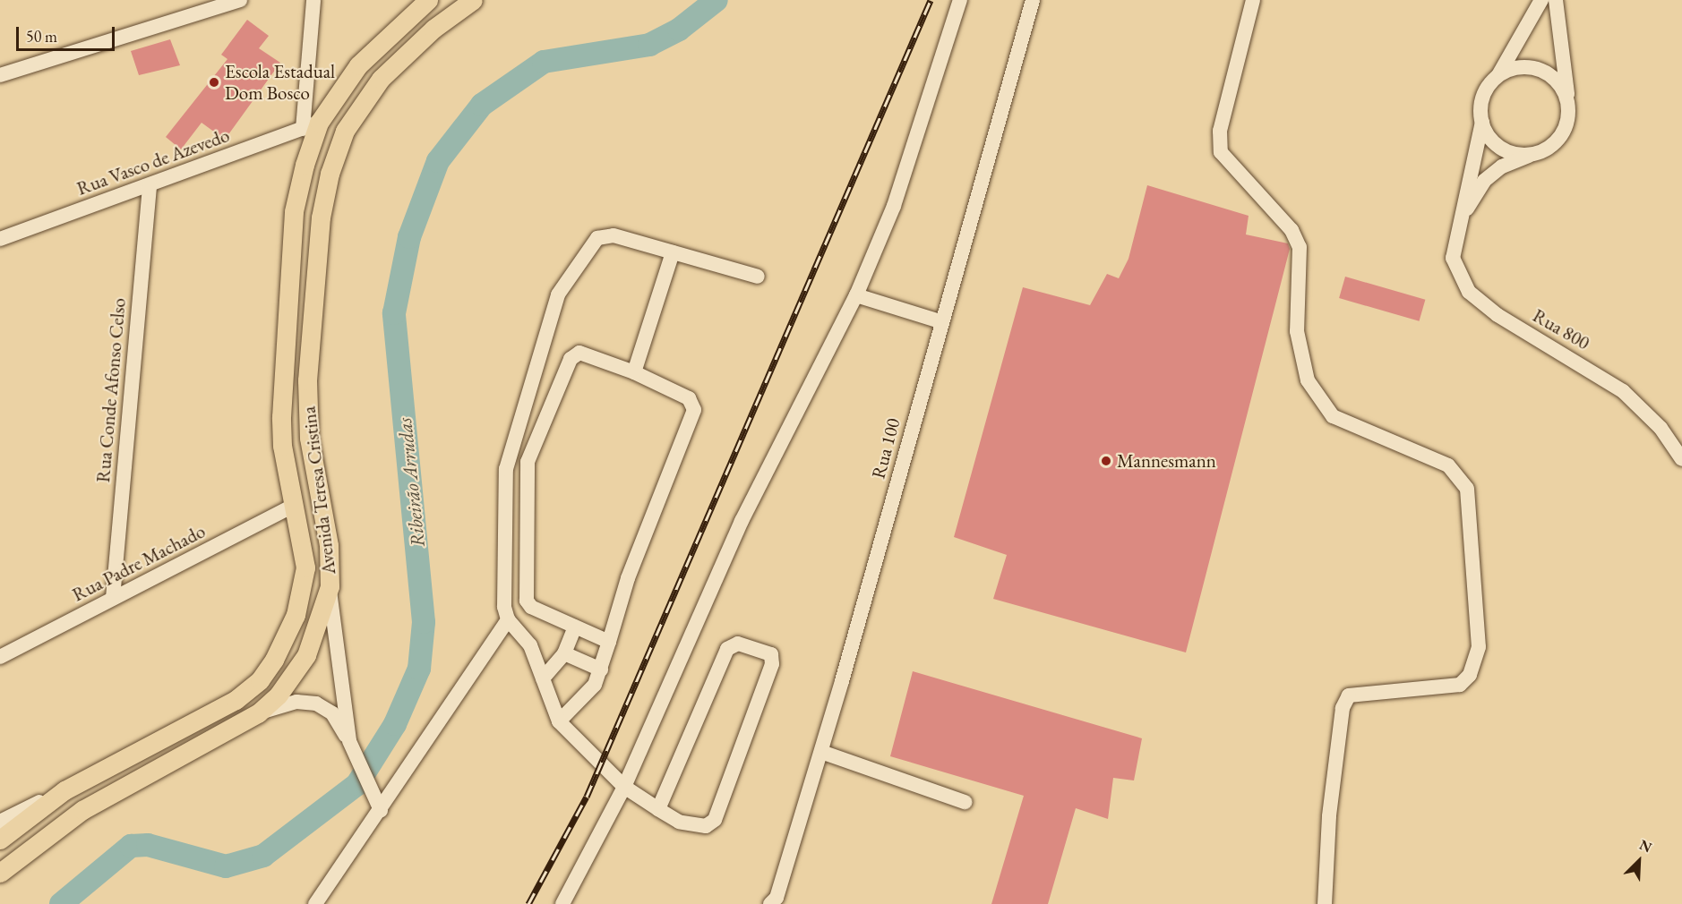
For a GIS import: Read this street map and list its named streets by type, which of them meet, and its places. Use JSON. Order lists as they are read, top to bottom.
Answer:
{
  "streets": {
    "main road": ["Avenida Teresa Cristina"],
    "street": [
      "Rua Vasco de Azevedo",
      "Rua 800",
      "Rua Conde Afonso Celso",
      "Rua 100",
      "Rua Padre Machado"
    ]
  },
  "crossings": [
    ["Rua Vasco de Azevedo", "Rua Conde Afonso Celso"],
    ["Rua Vasco de Azevedo", "Avenida Teresa Cristina"],
    ["Rua Conde Afonso Celso", "Rua Padre Machado"],
    ["Avenida Teresa Cristina", "Rua Padre Machado"]
  ],
  "water": ["Ribeirão Arrudas"],
  "places": ["Escola Estadual Dom Bosco", "Mannesmann"],
  "scale_bar": "50 m",
  "north": "top right"
}
